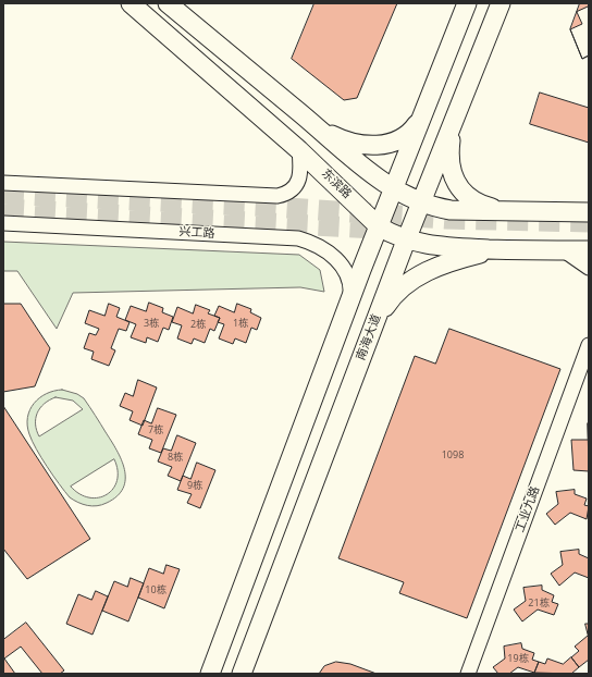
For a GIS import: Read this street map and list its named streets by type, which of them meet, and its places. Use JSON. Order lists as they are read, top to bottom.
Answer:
{
  "streets": {
    "main road": ["东滨路", "南海大道"],
    "street": ["兴工路", "工业九路"]
  },
  "crossings": [
    ["东滨路", "南海大道"]
  ],
  "house_numbers": [
    "3栋",
    "1栋",
    "2栋",
    "7栋",
    "1098",
    "8栋",
    "9栋",
    "10栋",
    "21栋",
    "19栋"
  ]
}
